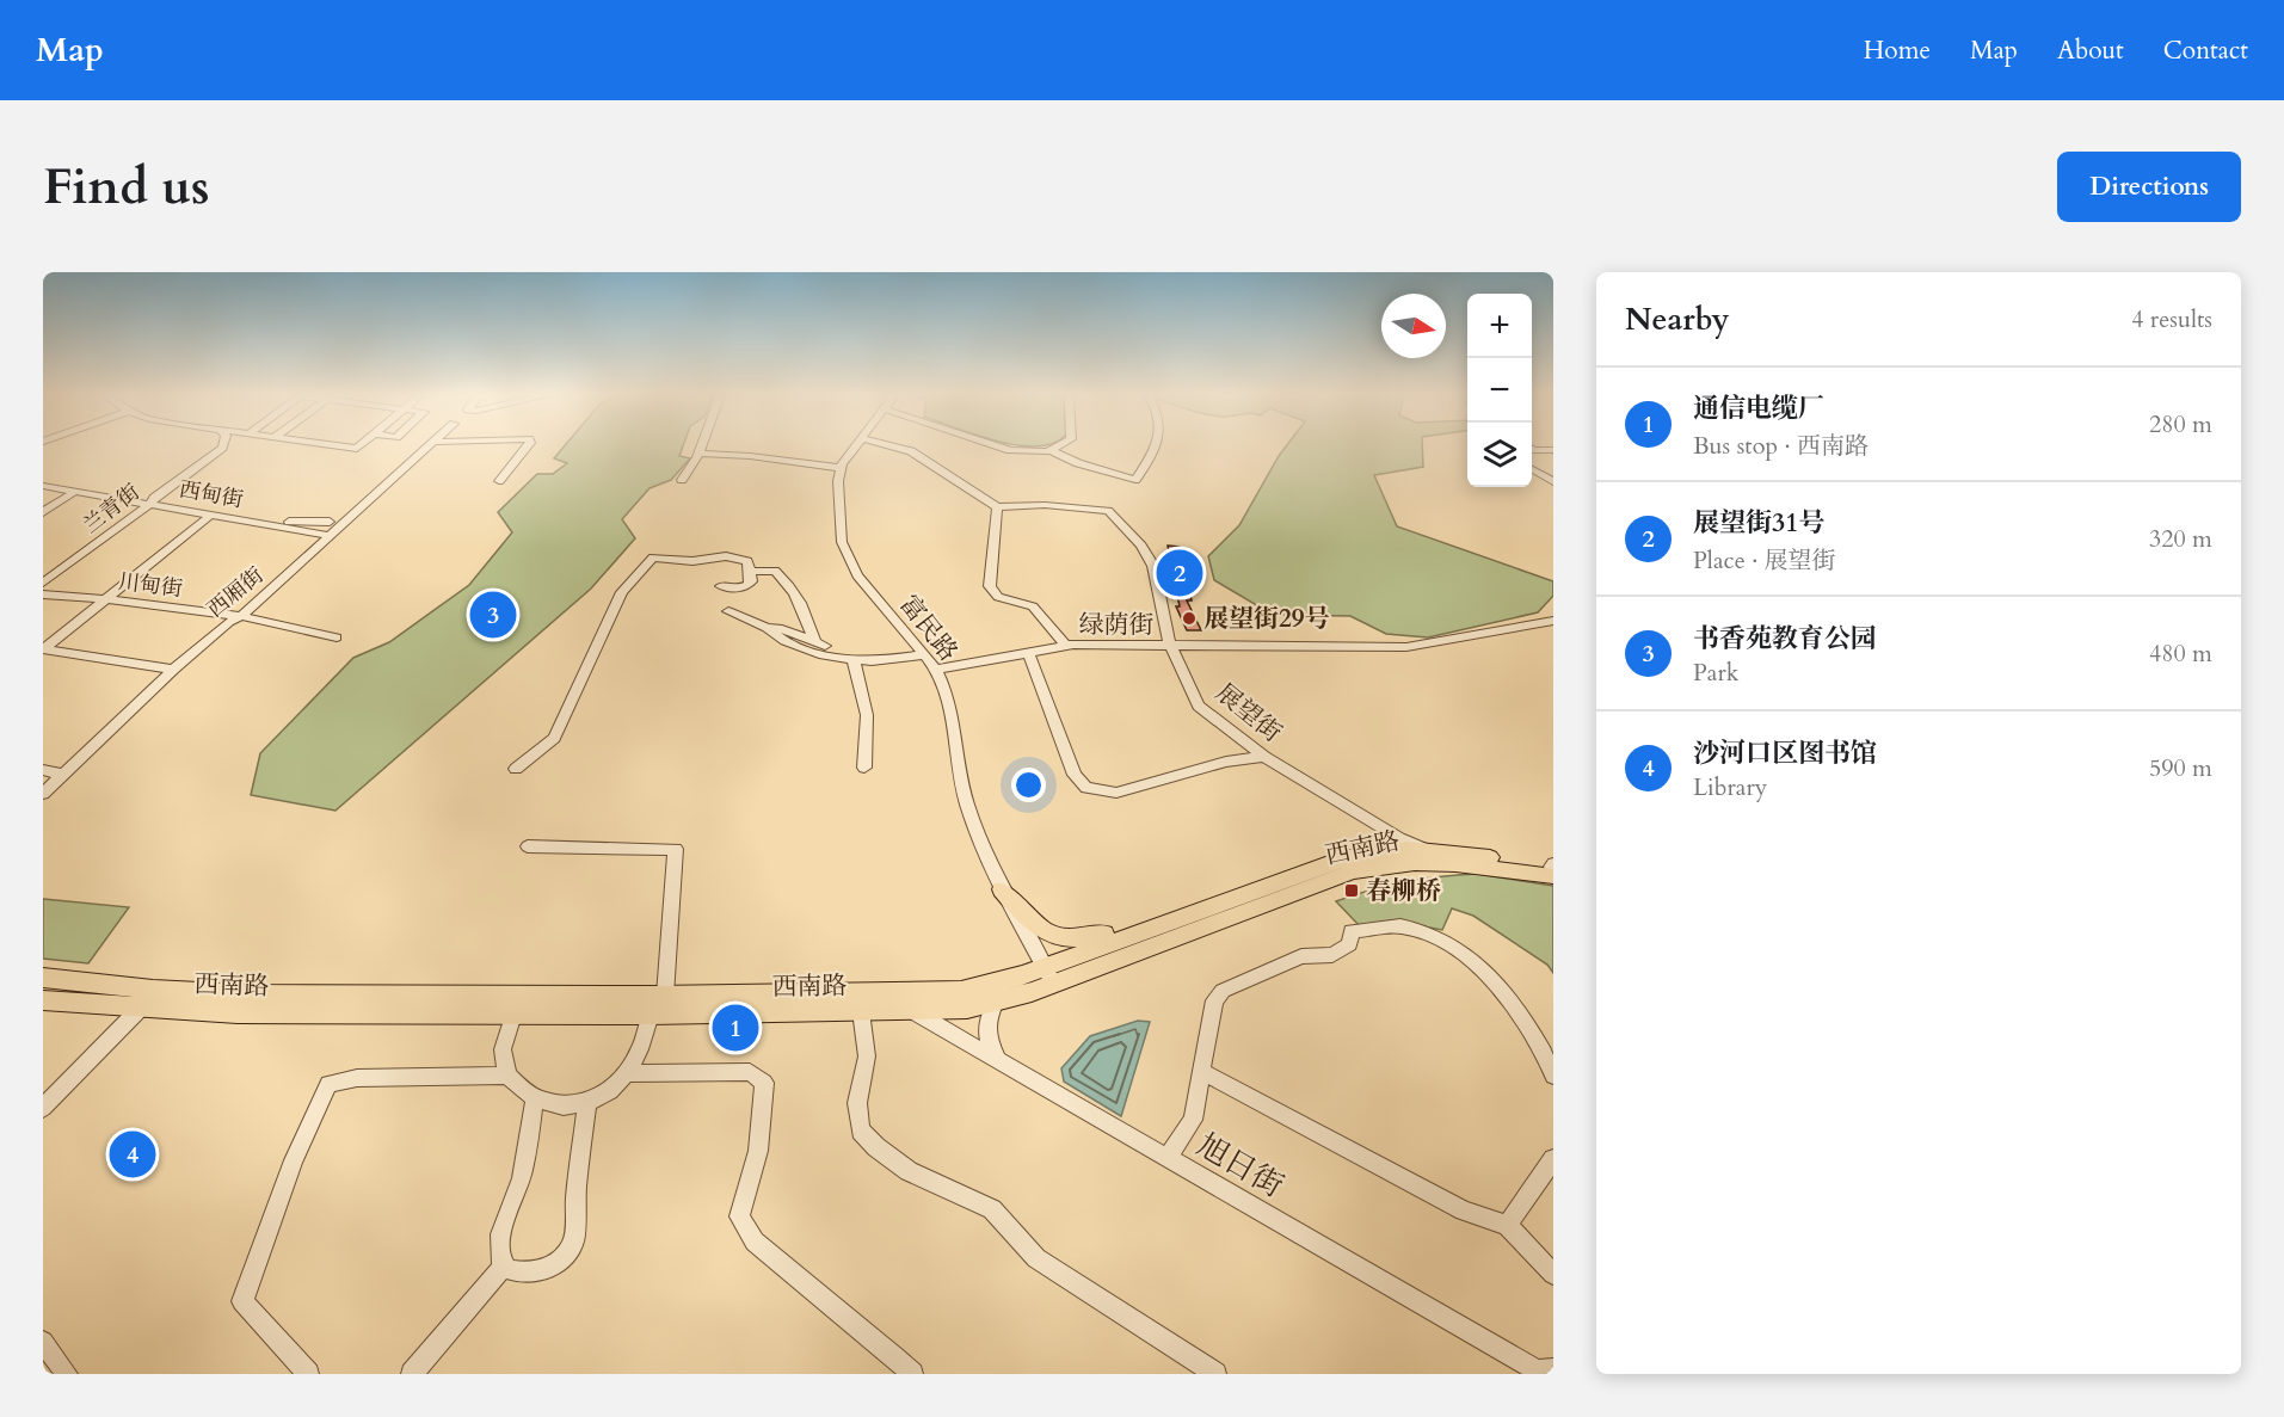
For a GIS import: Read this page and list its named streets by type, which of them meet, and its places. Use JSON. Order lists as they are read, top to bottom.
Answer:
{
  "streets": {
    "main road": ["西南路"],
    "street": [
      "西甸街",
      "兰青街",
      "川甸街",
      "西厢街",
      "绿荫街",
      "富民路",
      "展望街",
      "旭日街"
    ]
  },
  "crossings": [
    ["西甸街", "兰青街"],
    ["西甸街", "西厢街"],
    ["川甸街", "西厢街"],
    ["绿荫街", "富民路"],
    ["绿荫街", "展望街"],
    ["富民路", "西南路"],
    ["展望街", "西南路"],
    ["西南路", "旭日街"]
  ],
  "places": {
    "other": ["展望街29号"],
    "transit": ["春柳桥"]
  },
  "north": "right",
  "page": {
    "header": "Map",
    "nav": [
      "Home",
      "Map",
      "About",
      "Contact"
    ],
    "buttons": "Directions",
    "title": "Find us",
    "heading": ["Nearby", "4 results"],
    "map_buttons": ["+", "−"],
    "list": [
      {
        "mark": "1",
        "name": "通信电缆厂",
        "note": "Bus stop · 西南路",
        "value": "280 m"
      },
      {
        "mark": "2",
        "name": "展望街31号",
        "note": "Place · 展望街",
        "value": "320 m"
      },
      {
        "mark": "3",
        "name": "书香苑教育公园",
        "note": "Park",
        "value": "480 m"
      },
      {
        "mark": "4",
        "name": "沙河口区图书馆",
        "note": "Library",
        "value": "590 m"
      }
    ],
    "pins": [
      "2",
      "3",
      "1",
      "4"
    ]
  }
}
